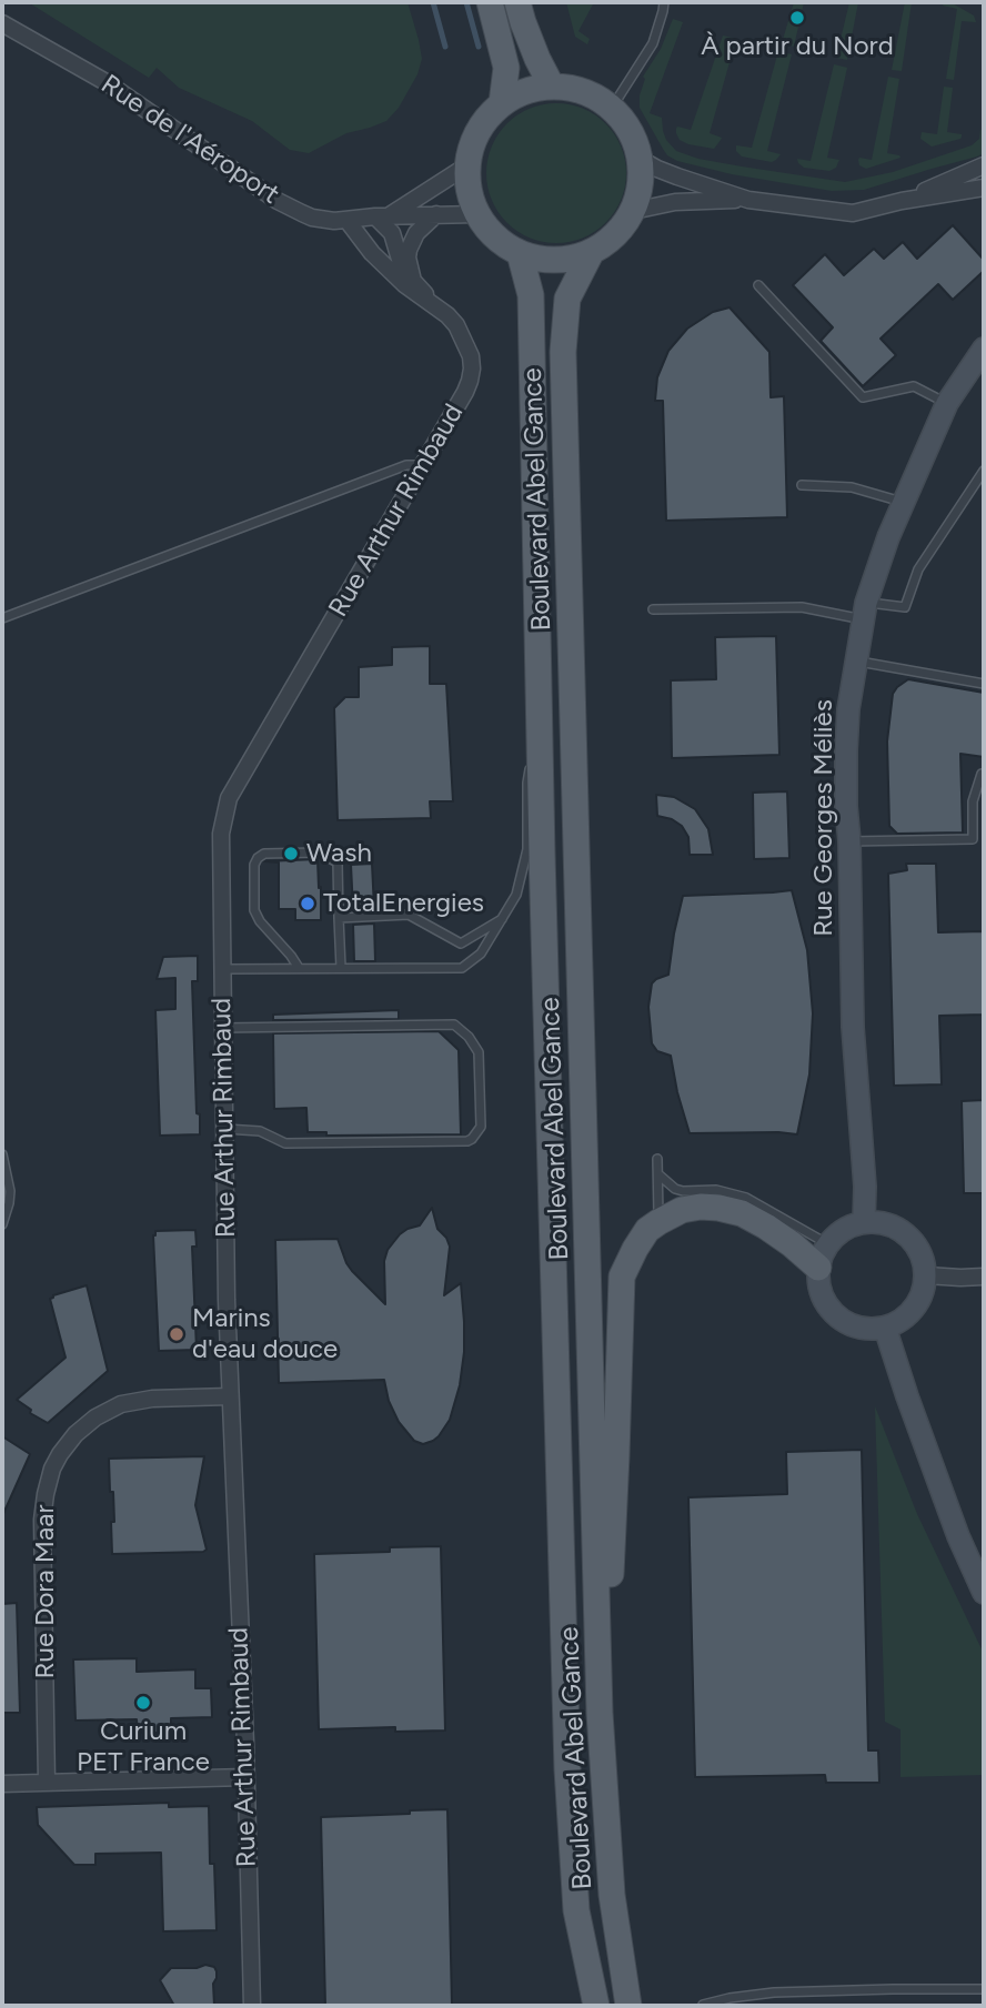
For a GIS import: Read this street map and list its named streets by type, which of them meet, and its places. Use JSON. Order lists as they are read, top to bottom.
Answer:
{
  "streets": {
    "main road": ["Boulevard Abel Gance"],
    "street": [
      "Rue de l'Aéroport",
      "Rue Arthur Rimbaud",
      "Rue Georges Méliès",
      "Rue Dora Maar"
    ]
  },
  "crossings": [
    ["Rue de l'Aéroport", "Boulevard Abel Gance"],
    ["Rue de l'Aéroport", "Rue Arthur Rimbaud"],
    ["Rue Arthur Rimbaud", "Rue Dora Maar"]
  ],
  "places": [
    "À partir du Nord",
    "Wash",
    "TotalEnergies",
    "Marins d'eau douce",
    "Curium PET France"
  ]
}
